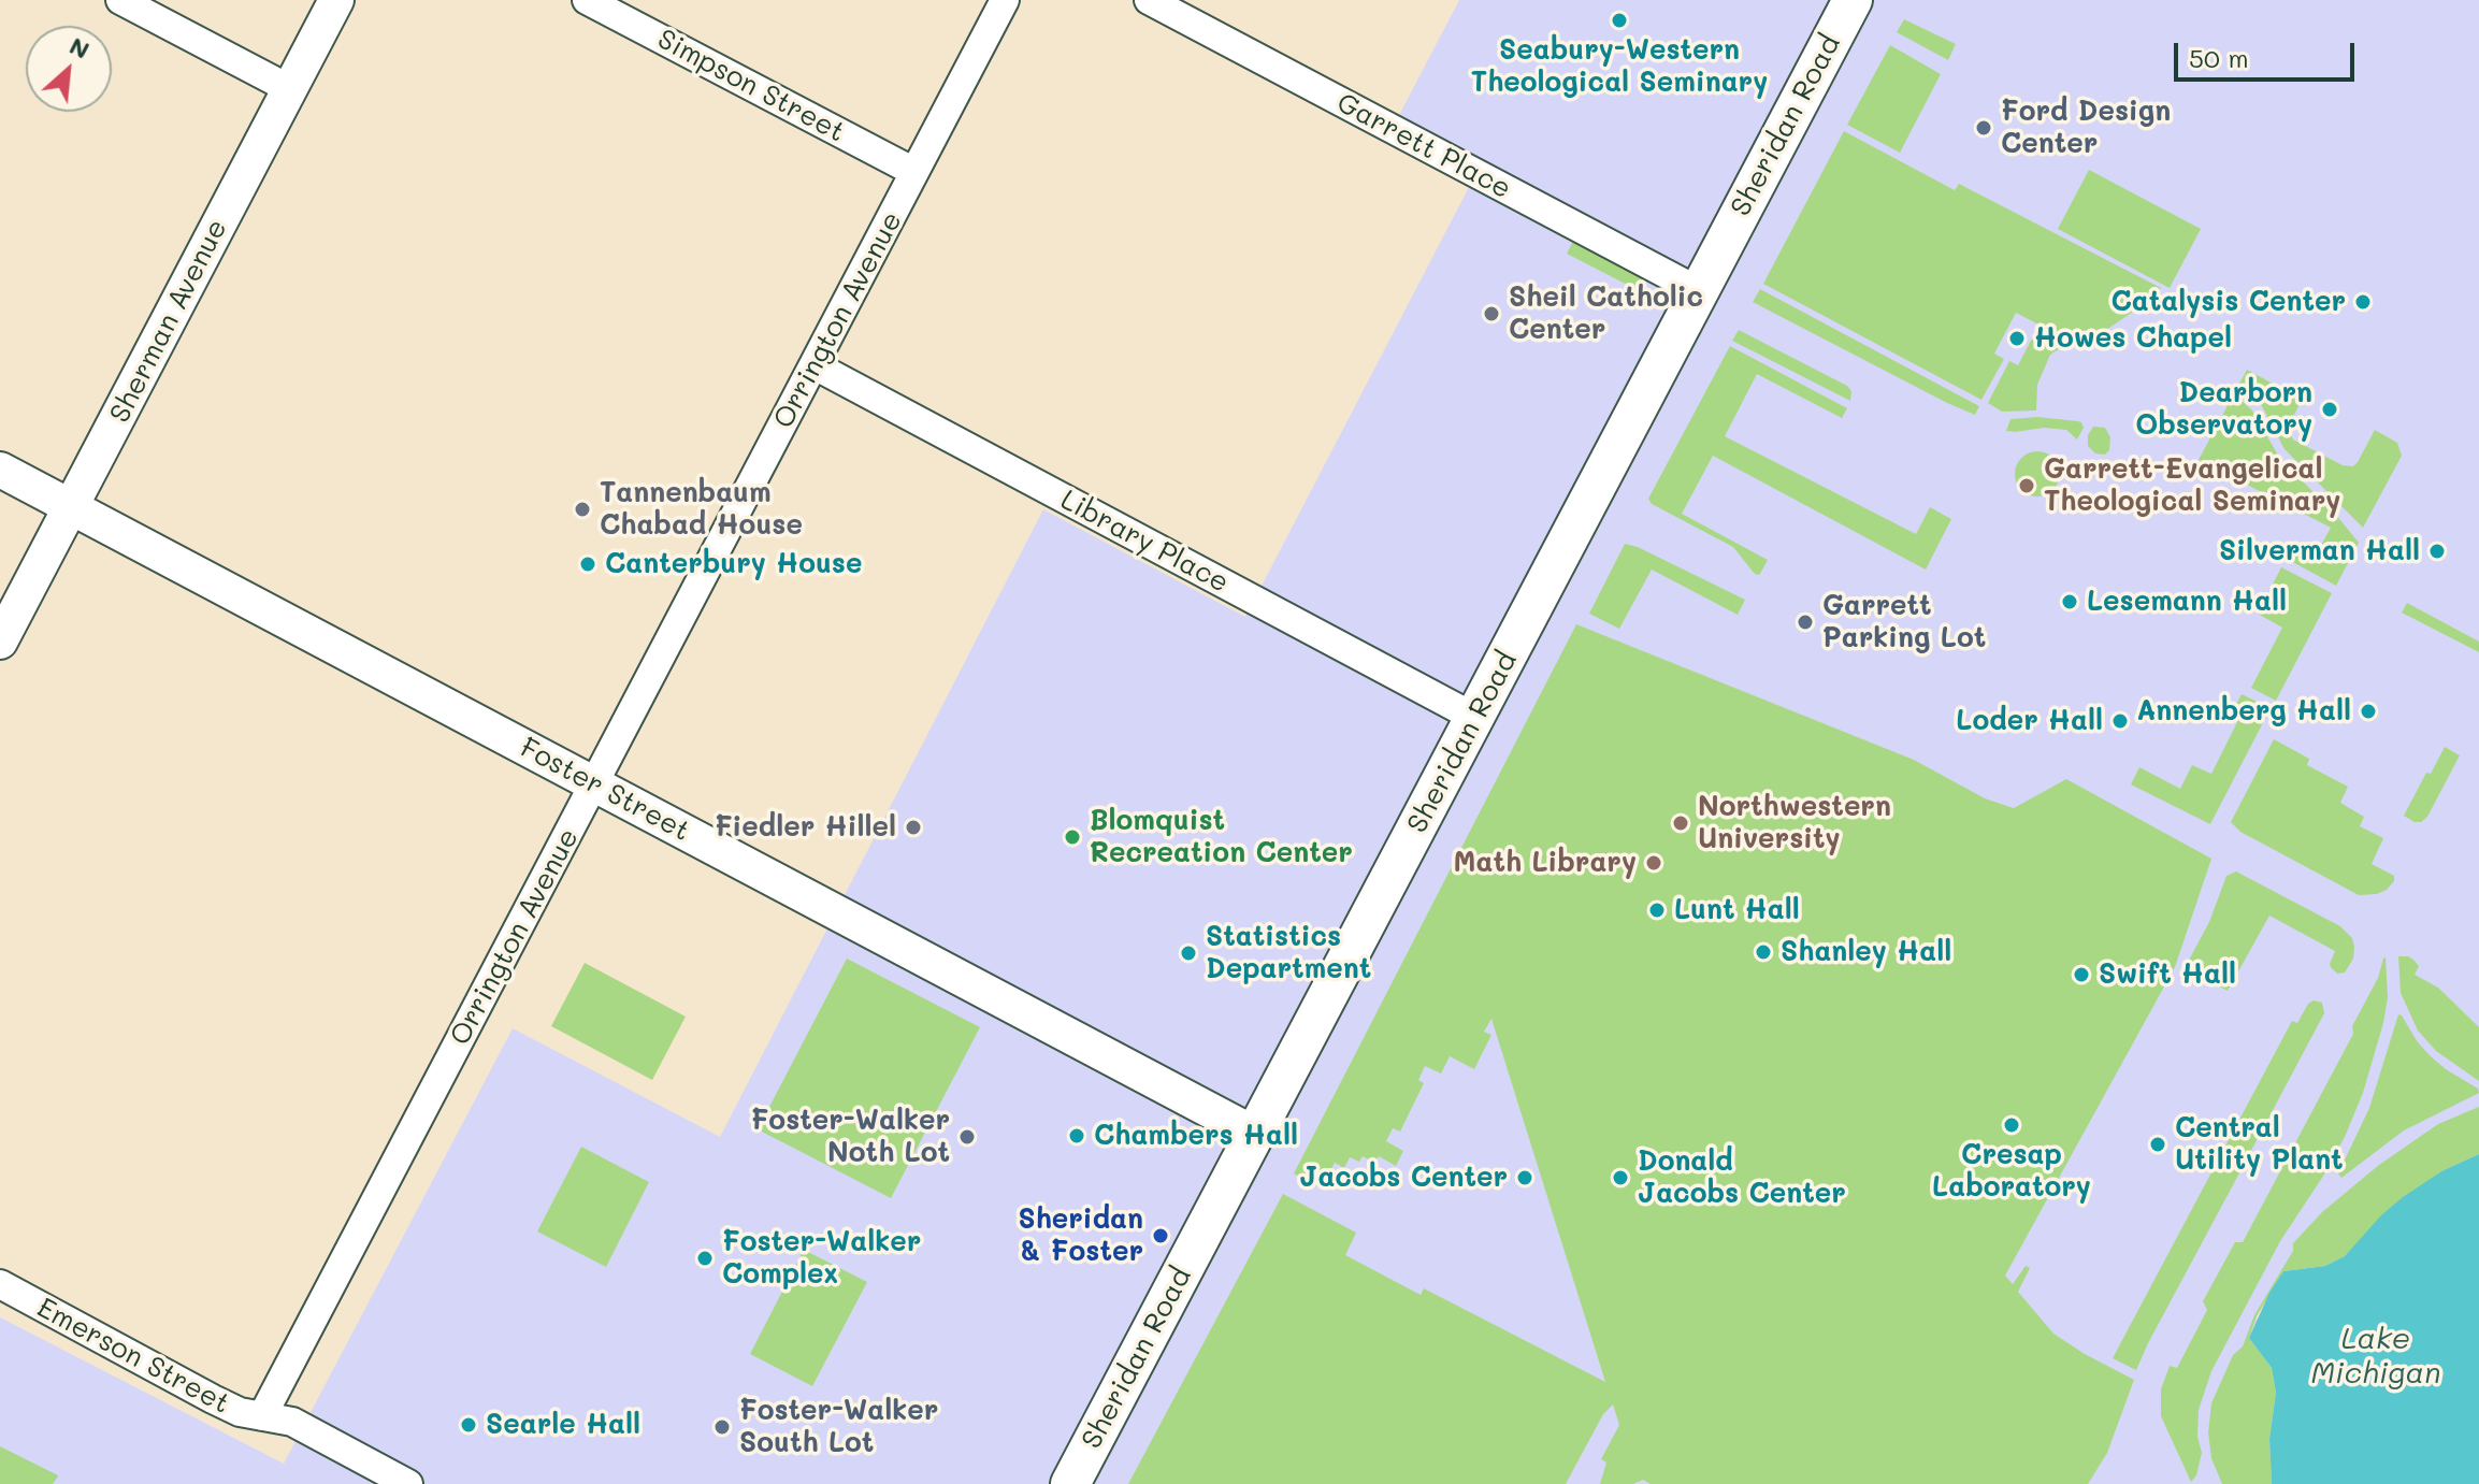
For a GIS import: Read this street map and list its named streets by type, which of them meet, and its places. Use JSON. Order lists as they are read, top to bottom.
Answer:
{
  "streets": {
    "main road": ["Sheridan Road"],
    "street": [
      "Simpson Street",
      "Garrett Place",
      "Orrington Avenue",
      "Sherman Avenue",
      "Library Place",
      "Foster Street",
      "Emerson Street"
    ]
  },
  "crossings": [
    ["Simpson Street", "Orrington Avenue"],
    ["Sheridan Road", "Garrett Place"],
    ["Sheridan Road", "Library Place"],
    ["Sheridan Road", "Foster Street"],
    ["Orrington Avenue", "Library Place"],
    ["Orrington Avenue", "Foster Street"],
    ["Orrington Avenue", "Emerson Street"],
    ["Sherman Avenue", "Foster Street"]
  ],
  "water": ["Lake Michigan"],
  "places": [
    "Seabury-Western Theological Seminary",
    "Ford Design Center",
    "Catalysis Center",
    "Sheil Catholic Center",
    "Howes Chapel",
    "Dearborn Observatory",
    "Garrett-Evangelical Theological Seminary",
    "Tannenbaum Chabad House",
    "Silverman Hall",
    "Canterbury House",
    "Lesemann Hall",
    "Garrett Parking Lot",
    "Annenberg Hall",
    "Loder Hall",
    "Northwestern University",
    "Fiedler Hillel",
    "Blomquist Recreation Center",
    "Math Library",
    "Lunt Hall",
    "Shanley Hall",
    "Statistics Department",
    "Swift Hall",
    "Cresap Laboratory",
    "Chambers Hall",
    "Foster-Walker Noth Lot",
    "Central Utility Plant",
    "Jacobs Center",
    "Donald Jacobs Center",
    "Sheridan & Foster",
    "Foster-Walker Complex",
    "Searle Hall",
    "Foster-Walker South Lot"
  ],
  "scale_bar": "50 m",
  "north": "top right"
}
